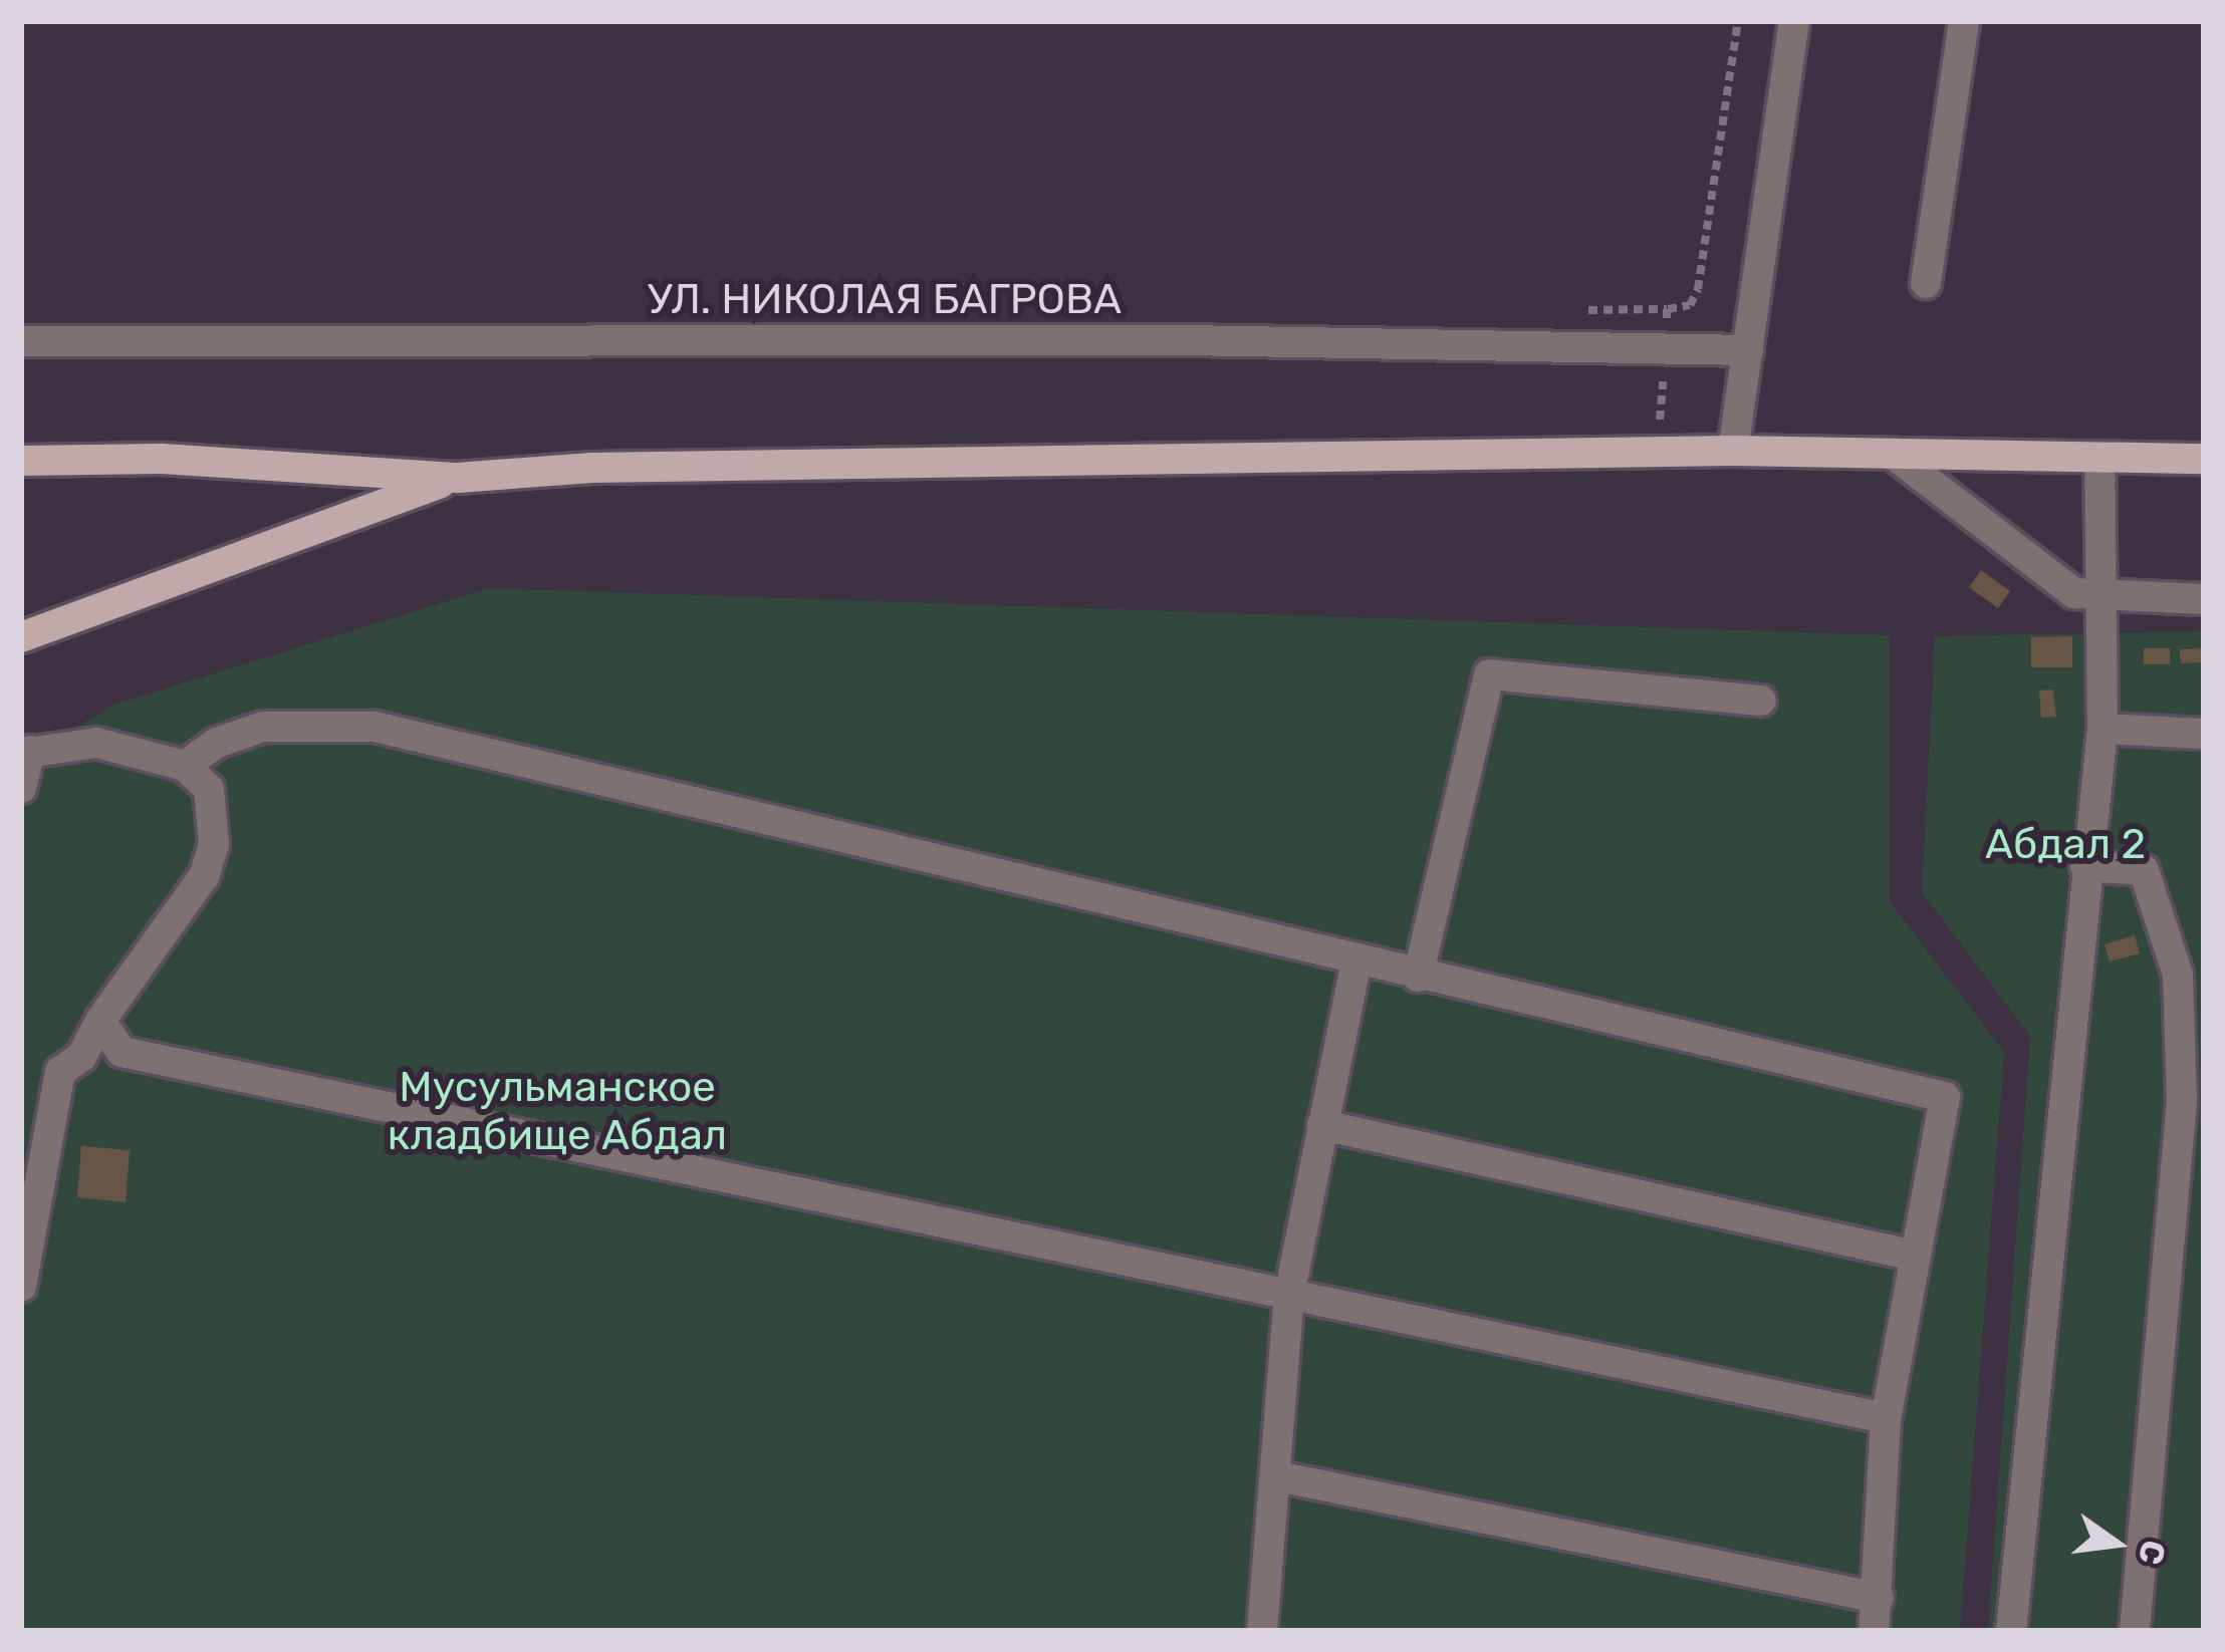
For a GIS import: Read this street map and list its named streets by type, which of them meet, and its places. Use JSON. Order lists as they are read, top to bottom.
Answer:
{
  "streets": {
    "street": ["УЛ. НИКОЛАЯ БАГРОВА"]
  },
  "parks": ["Абдал 2", "Мусульманское кладбище Абдал"],
  "north": "right"
}
